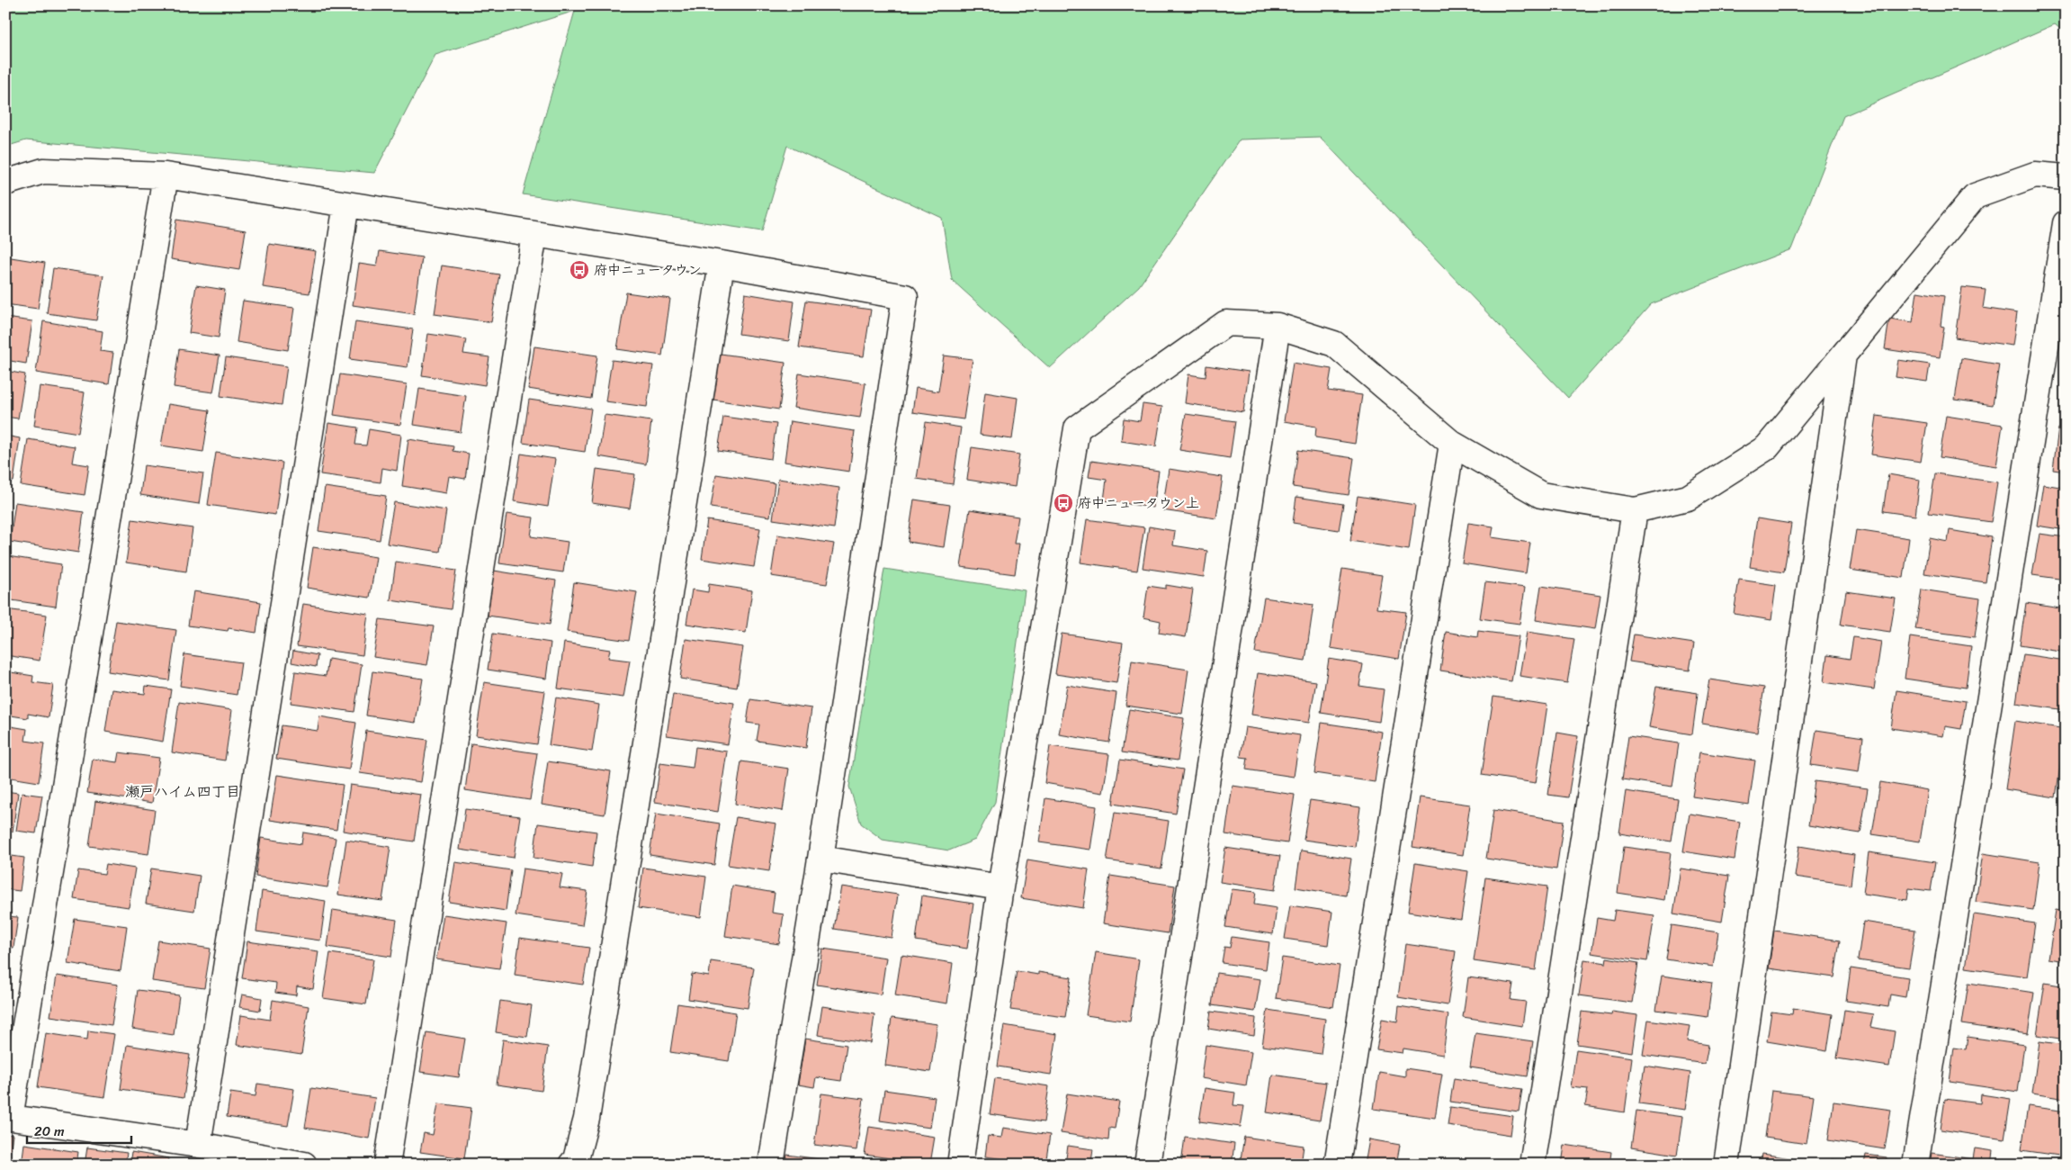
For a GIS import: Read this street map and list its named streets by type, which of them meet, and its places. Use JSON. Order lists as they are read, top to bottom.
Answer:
{
  "districts": ["瀬戸ハイム四丁目"],
  "places": {
    "bus stop": ["府中ニュータウン", "府中ニュータウン上"]
  },
  "scale_bar": "20 m"
}
